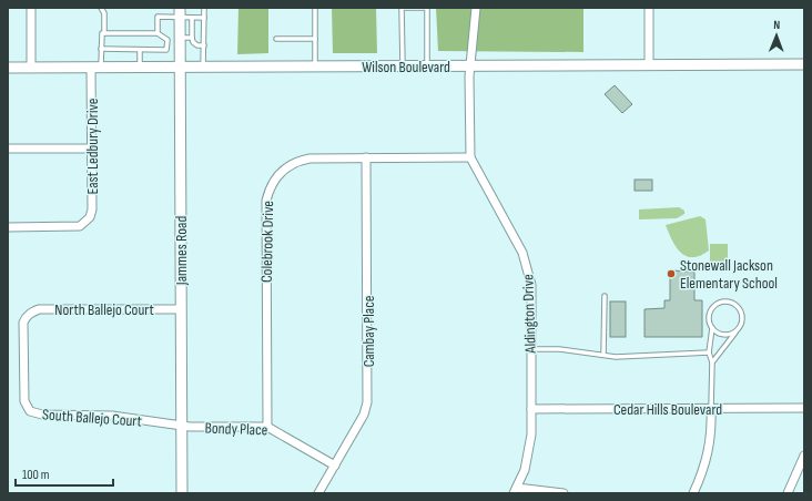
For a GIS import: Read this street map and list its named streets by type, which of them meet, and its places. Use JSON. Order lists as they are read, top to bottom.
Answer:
{
  "streets": {
    "main road": ["Wilson Boulevard", "Jammes Road"],
    "street": [
      "East Ledbury Drive",
      "Colebrook Drive",
      "North Ballejo Court",
      "Aldington Drive",
      "Cambay Place",
      "Cedar Hills Boulevard",
      "South Ballejo Court",
      "Bondy Place"
    ]
  },
  "crossings": [
    ["Wilson Boulevard", "East Ledbury Drive"],
    ["Wilson Boulevard", "Jammes Road"],
    ["Wilson Boulevard", "Aldington Drive"],
    ["Colebrook Drive", "Aldington Drive"],
    ["Colebrook Drive", "Cambay Place"],
    ["Colebrook Drive", "Bondy Place"],
    ["Jammes Road", "North Ballejo Court"],
    ["Jammes Road", "South Ballejo Court"],
    ["Jammes Road", "Bondy Place"],
    ["North Ballejo Court", "South Ballejo Court"],
    ["Aldington Drive", "Cedar Hills Boulevard"],
    ["Cambay Place", "Bondy Place"],
    ["South Ballejo Court", "Bondy Place"]
  ],
  "places": ["Stonewall Jackson Elementary School"],
  "scale_bar": "100 m",
  "north": "top"
}
